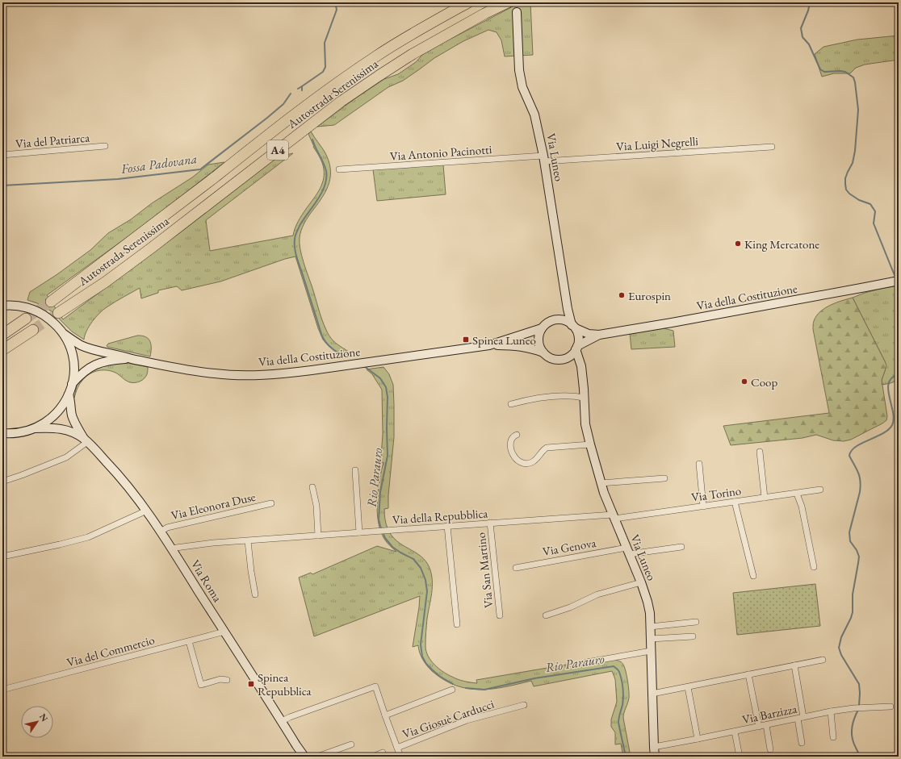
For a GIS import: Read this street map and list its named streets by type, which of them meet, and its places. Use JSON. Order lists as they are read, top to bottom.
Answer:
{
  "streets": {
    "highway": ["Autostrada Serenissima", "A4"],
    "main road": ["Via Luneo", "Via della Costituzione", "Via Roma"],
    "street": [
      "Via del Patriarca",
      "Via Luigi Negrelli",
      "Via Antonio Pacinotti",
      "Via Torino",
      "Via Eleonora Duse",
      "Via della Repubblica",
      "Via Genova",
      "Via San Martino",
      "Via del Commercio",
      "Via Barzizza",
      "Via Giosuè Carducci"
    ]
  },
  "crossings": [
    ["Via Luigi Negrelli", "Via Antonio Pacinotti"],
    ["Via Luigi Negrelli", "Via Luneo"],
    ["Via Antonio Pacinotti", "Via Luneo"],
    ["Via Luneo", "Via della Costituzione"],
    ["Via Luneo", "Via Torino"],
    ["Via Luneo", "Via della Repubblica"],
    ["Via Luneo", "Via Genova"],
    ["Via Luneo", "Via Barzizza"],
    ["Via Torino", "Via della Repubblica"],
    ["Via Eleonora Duse", "Via Roma"],
    ["Via della Repubblica", "Via San Martino"],
    ["Via della Repubblica", "Via Roma"],
    ["Via Roma", "Via del Commercio"],
    ["Via Roma", "Via Giosuè Carducci"]
  ],
  "water": ["Fossa Padovana", "Rio Parauro"],
  "places": {
    "other": ["King Mercatone", "Eurospin", "Coop"],
    "transit": ["Spinea Luneo", "Spinea Repubblica"]
  },
  "north": "top right"
}
